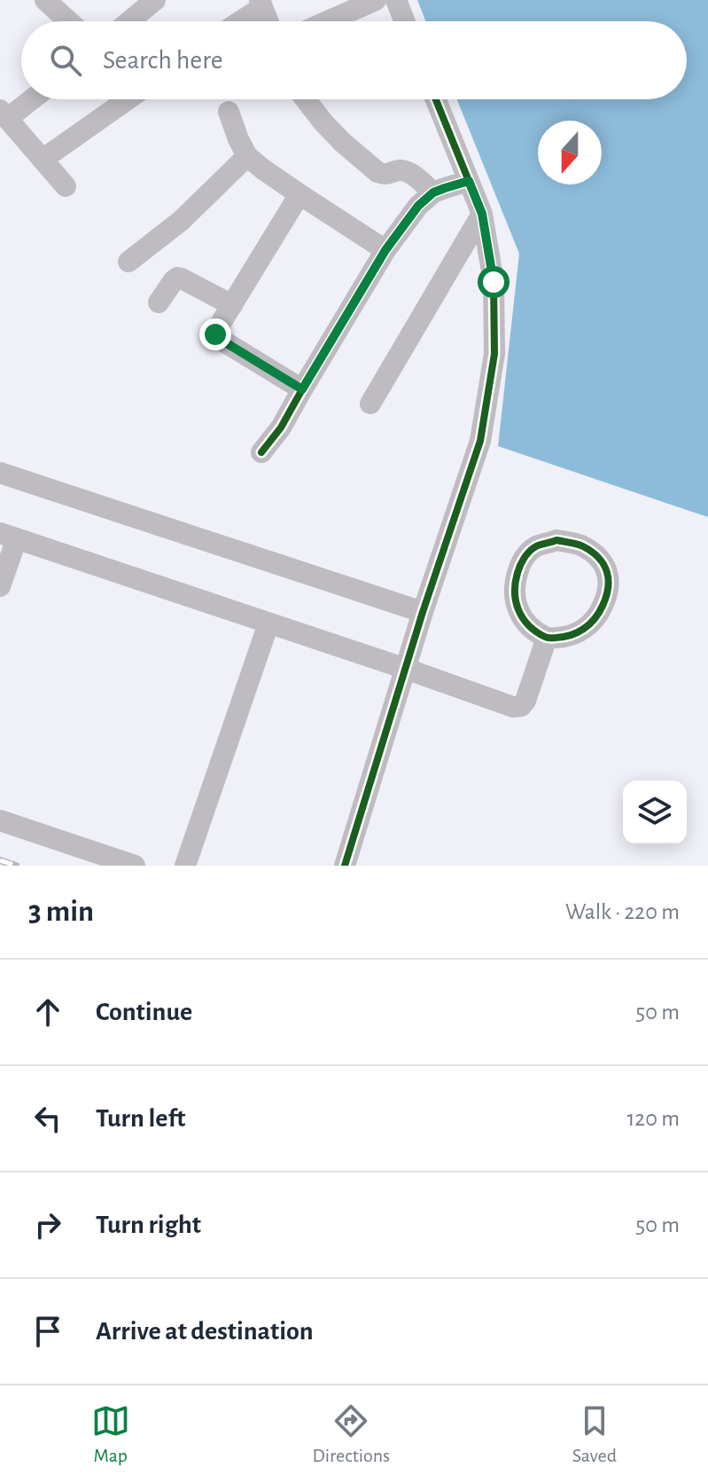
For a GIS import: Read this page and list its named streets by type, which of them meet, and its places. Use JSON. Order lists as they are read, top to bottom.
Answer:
{
  "north": "bottom",
  "page": {
    "search": "Search here",
    "heading": ["3 min", "Walk · 220 m"],
    "list": [
      ["Continue", "50 m"],
      ["Turn left", "120 m"],
      ["Turn right", "50 m"],
      "Arrive at destination"
    ],
    "nav": ["Map", "Directions", "Saved"]
  }
}
